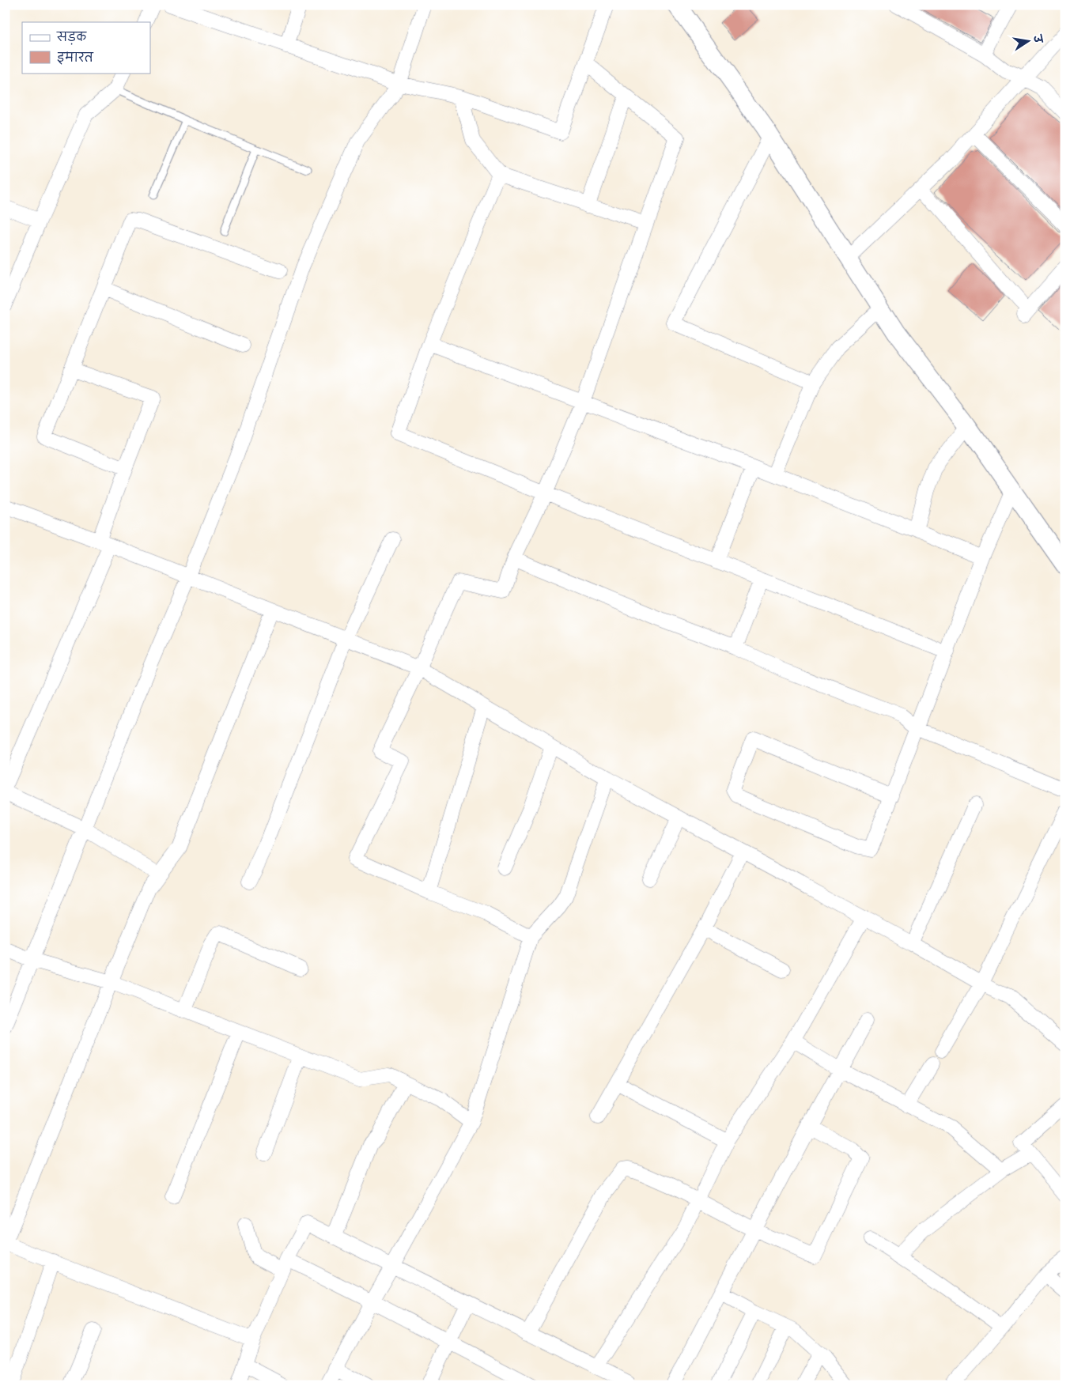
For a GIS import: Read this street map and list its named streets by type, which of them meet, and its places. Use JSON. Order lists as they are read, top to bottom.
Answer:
{
  "legend": ["सड़क", "इमारत"],
  "north": "right"
}
